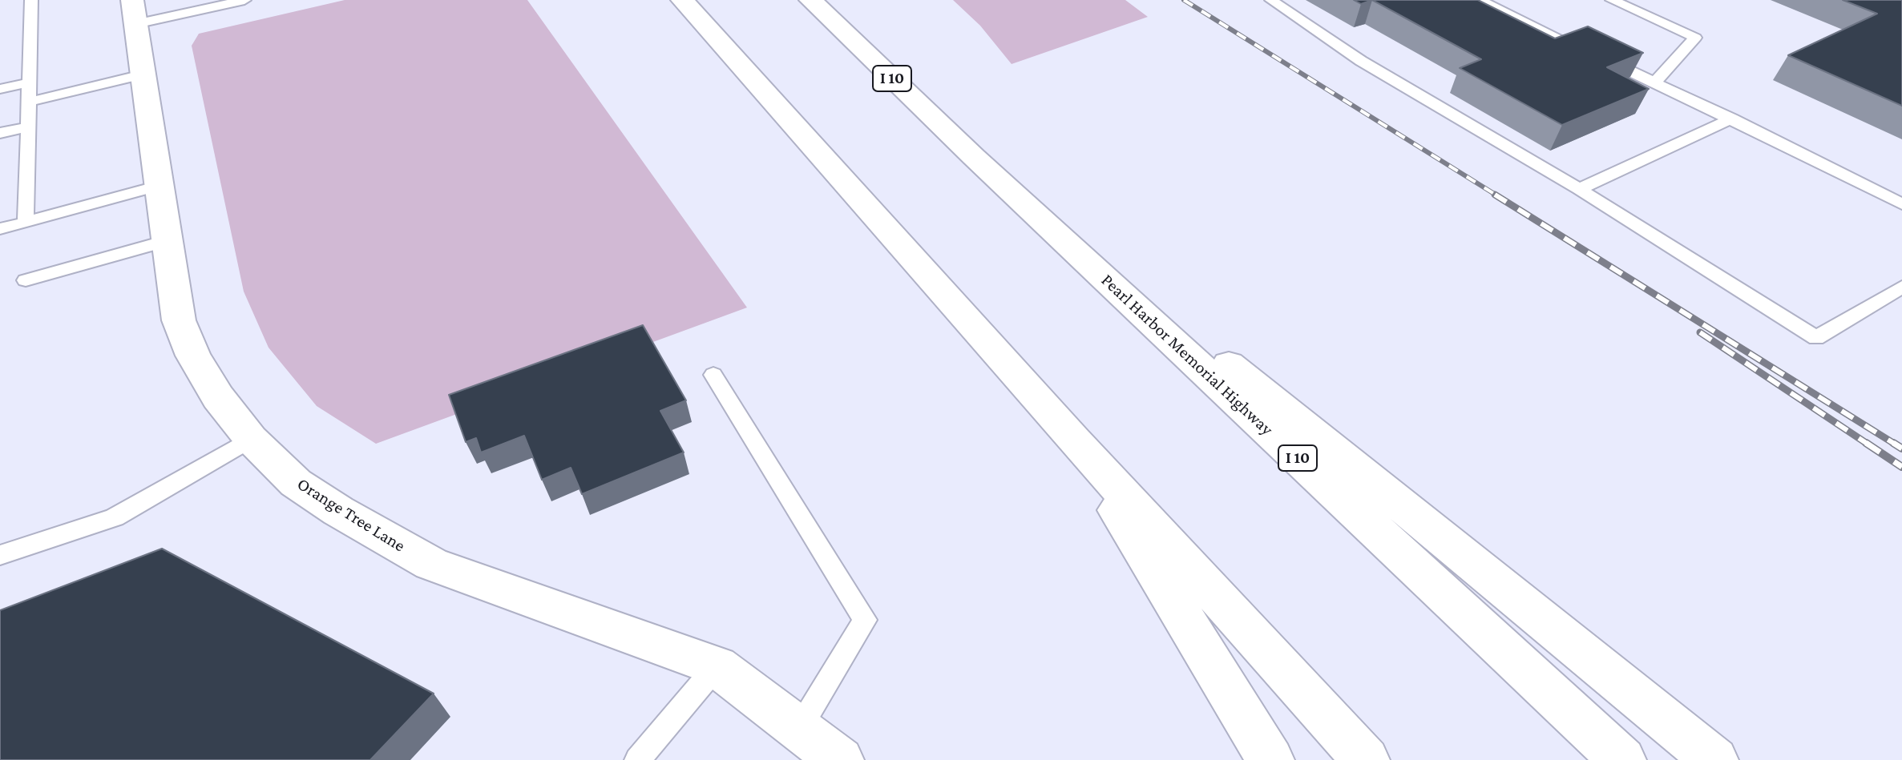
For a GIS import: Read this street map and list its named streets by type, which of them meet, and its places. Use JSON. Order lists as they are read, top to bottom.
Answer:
{
  "streets": {
    "main road": ["I 10", "Pearl Harbor Memorial Highway", "Orange Tree Lane"]
  }
}
